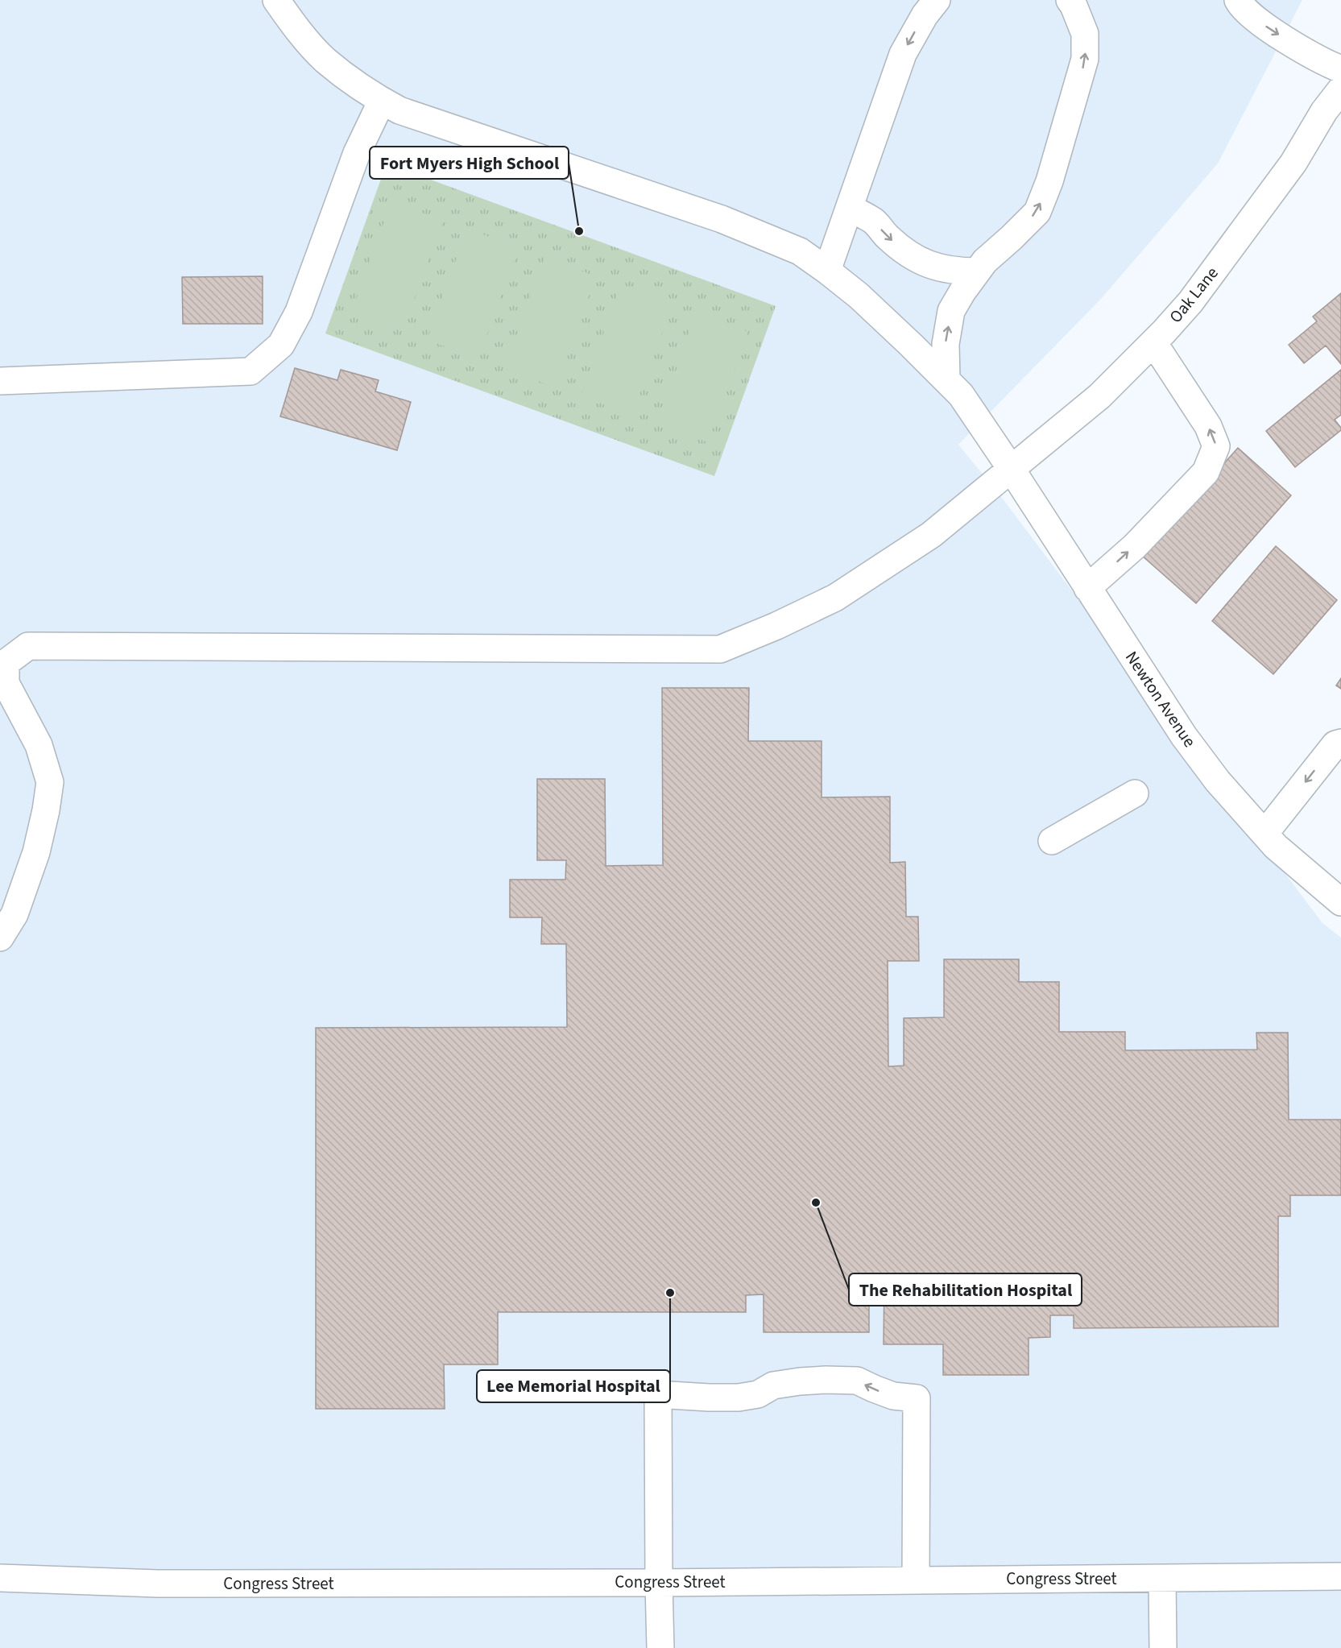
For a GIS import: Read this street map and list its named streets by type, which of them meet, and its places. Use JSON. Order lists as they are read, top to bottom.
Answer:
{
  "streets": {
    "street": ["Oak Lane", "Newton Avenue", "Congress Street"]
  },
  "crossings": [
    ["Oak Lane", "Newton Avenue"]
  ],
  "places": ["Fort Myers High School", "The Rehabilitation Hospital", "Lee Memorial Hospital"]
}
